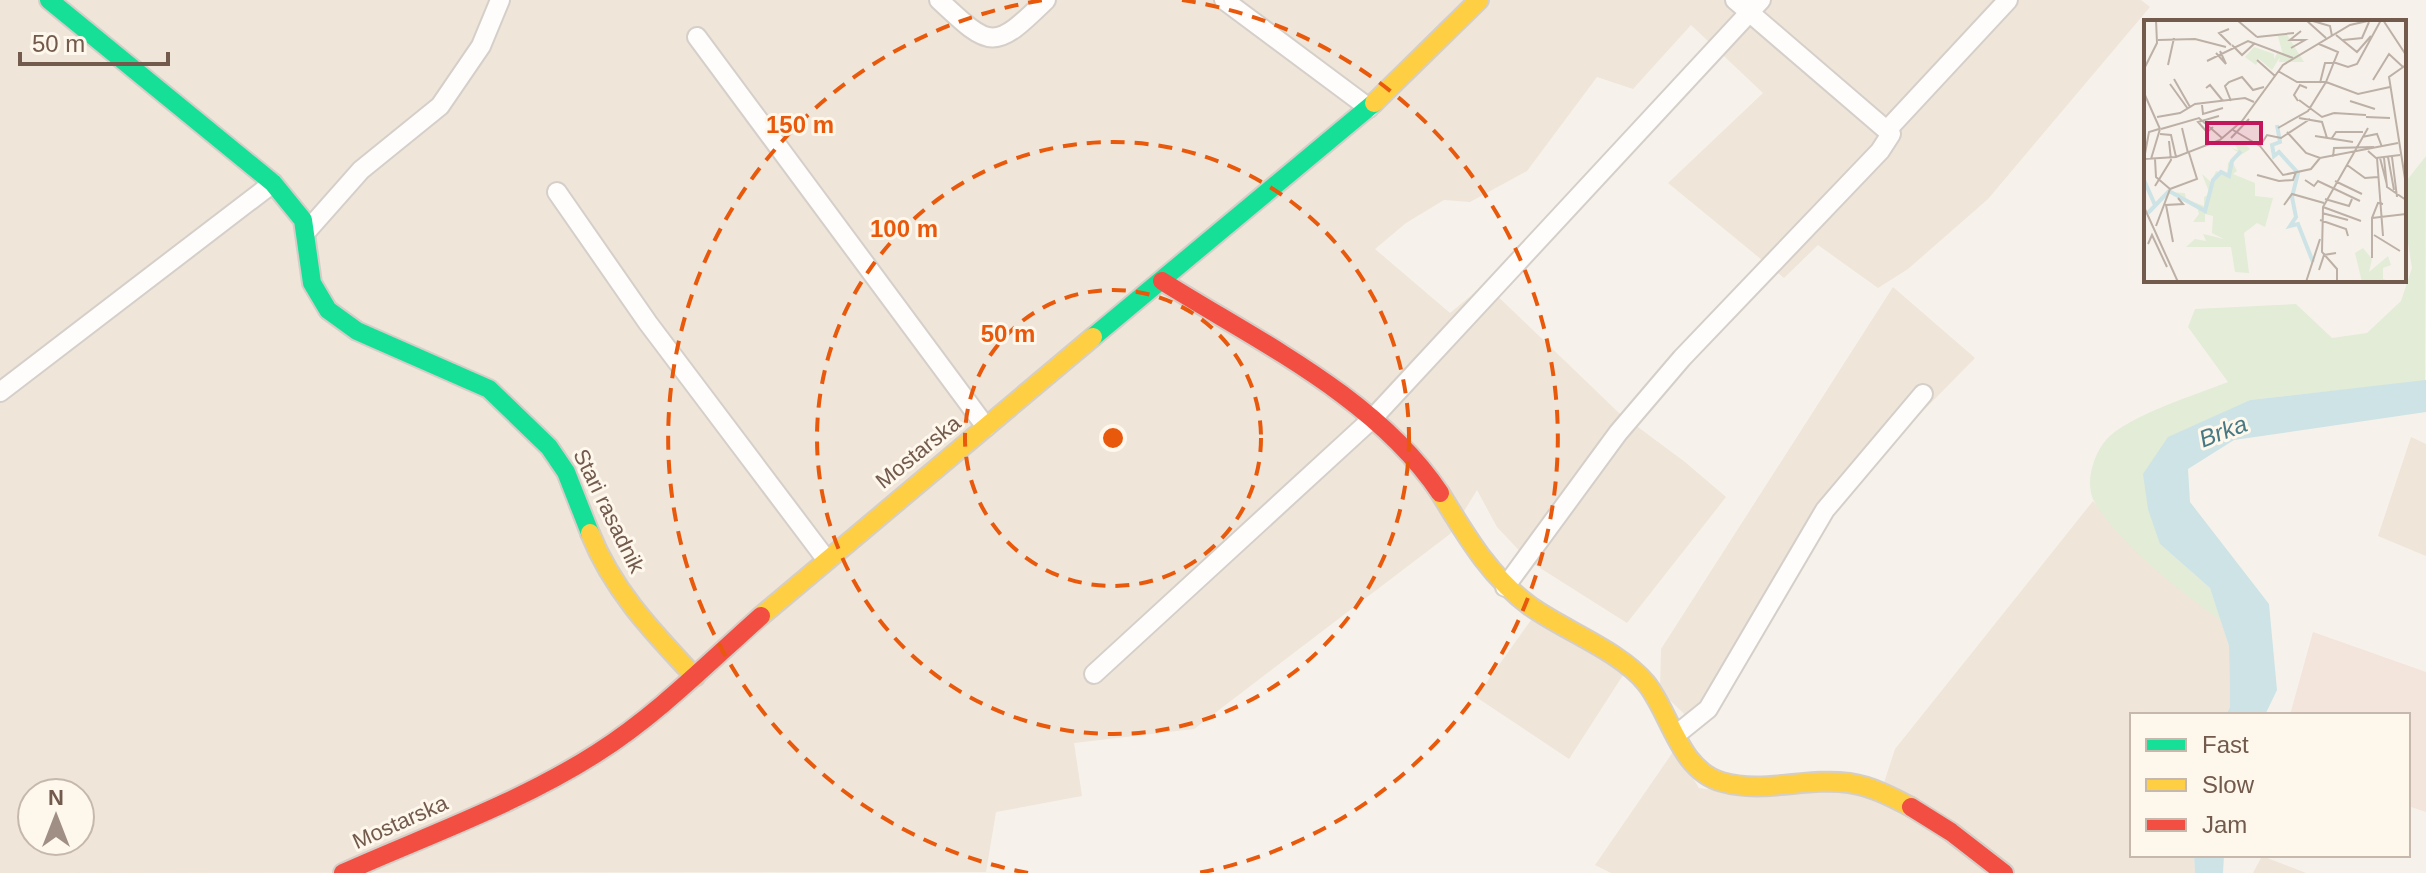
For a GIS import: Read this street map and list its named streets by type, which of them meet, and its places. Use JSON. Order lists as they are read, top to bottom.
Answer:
{
  "streets": {
    "street": ["Mostarska", "Stari rasadnik"]
  },
  "crossings": [
    ["Mostarska", "Stari rasadnik"]
  ],
  "water": ["Brka"],
  "legend": ["Fast", "Slow", "Jam"],
  "scale_bar": "50 m",
  "north": "top",
  "rings": ["150 m", "100 m", "50 m"]
}
